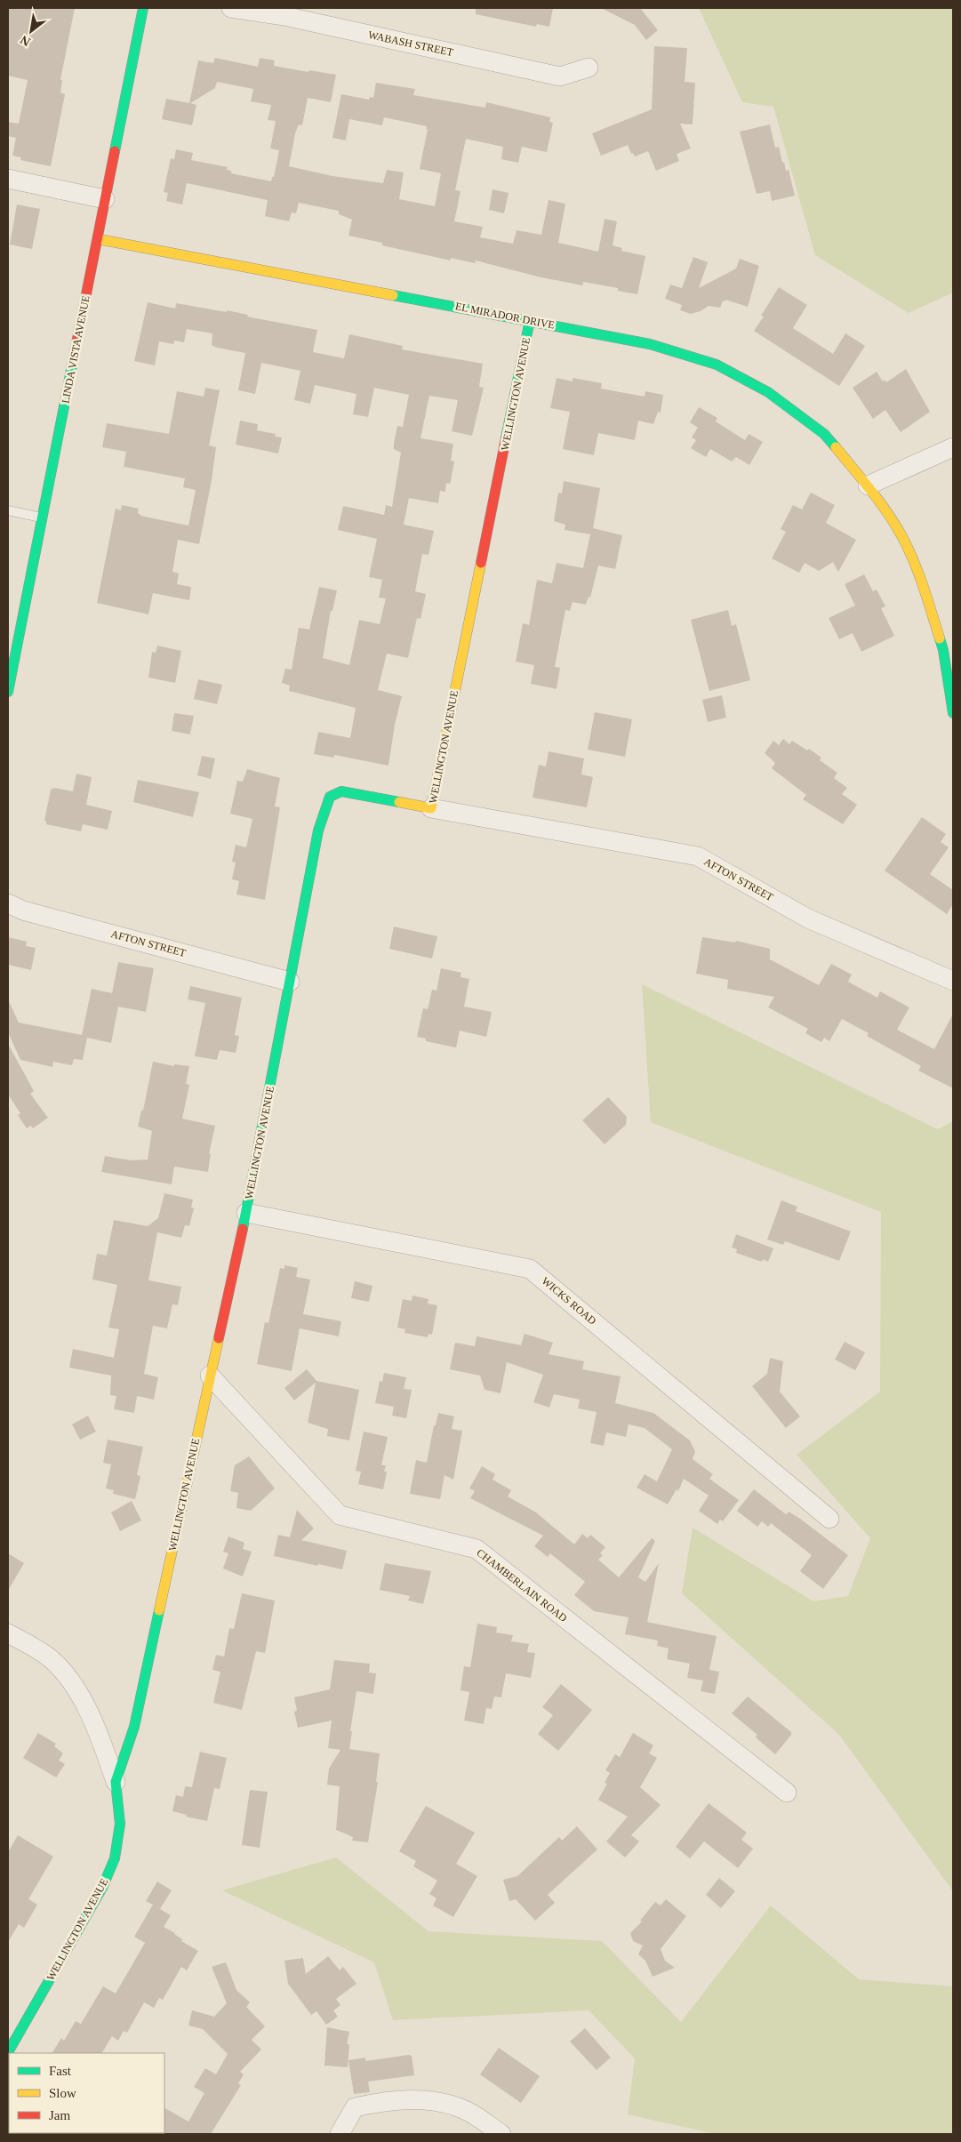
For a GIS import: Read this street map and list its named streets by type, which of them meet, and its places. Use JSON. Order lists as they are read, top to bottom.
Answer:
{
  "streets": {
    "street": [
      "WABASH STREET",
      "EL MIRADOR DRIVE",
      "LINDA VISTA AVENUE",
      "WELLINGTON AVENUE",
      "AFTON STREET",
      "WICKS ROAD",
      "CHAMBERLAIN ROAD"
    ]
  },
  "crossings": [
    ["EL MIRADOR DRIVE", "LINDA VISTA AVENUE"],
    ["EL MIRADOR DRIVE", "WELLINGTON AVENUE"],
    ["WELLINGTON AVENUE", "AFTON STREET"],
    ["WELLINGTON AVENUE", "WICKS ROAD"],
    ["WELLINGTON AVENUE", "CHAMBERLAIN ROAD"]
  ],
  "legend": ["Fast", "Slow", "Jam"],
  "north": "bottom left"
}
